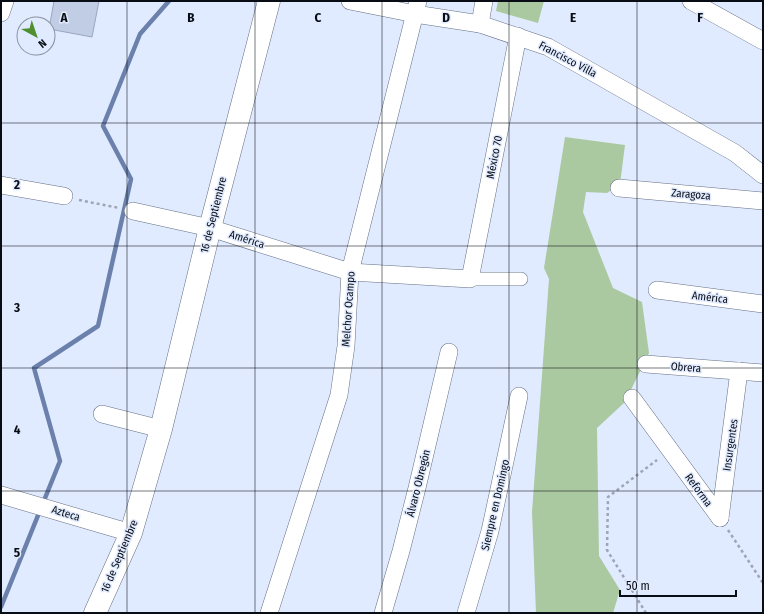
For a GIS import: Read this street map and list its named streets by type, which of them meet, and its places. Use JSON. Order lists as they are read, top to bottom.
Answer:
{
  "streets": {
    "street": [
      "Francisco Villa",
      "México 70",
      "Zaragoza",
      "16 de Septiembre",
      "América",
      "Melchor Ocampo",
      "Obrera",
      "Insurgentes",
      "Álvaro Obregón",
      "Reforma",
      "Siempre en Domingo",
      "Azteca"
    ]
  },
  "crossings": [
    ["Francisco Villa", "México 70"],
    ["Francisco Villa", "Melchor Ocampo"],
    ["México 70", "América"],
    ["16 de Septiembre", "América"],
    ["16 de Septiembre", "Azteca"],
    ["América", "Melchor Ocampo"],
    ["Obrera", "Insurgentes"],
    ["Insurgentes", "Reforma"]
  ],
  "scale_bar": "50 m",
  "north": "bottom right",
  "grid": {
    "columns": [
      "A",
      "B",
      "C",
      "D",
      "E",
      "F"
    ],
    "rows": [
      "2",
      "3",
      "4",
      "5"
    ]
  }
}
